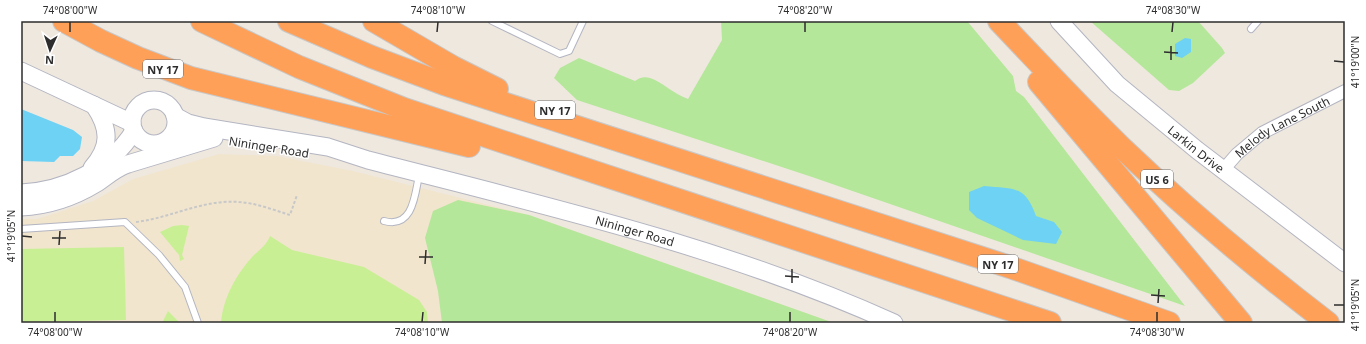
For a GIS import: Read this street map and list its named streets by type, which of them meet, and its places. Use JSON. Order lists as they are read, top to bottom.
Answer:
{
  "streets": {
    "highway": ["NY 17", "US 6"],
    "street": ["Melody Lane South", "Nininger Road", "Larkin Drive"]
  },
  "crossings": [
    ["Melody Lane South", "Larkin Drive"]
  ],
  "north": "bottom",
  "coordinates": [
    "74°08'00\"W",
    "74°08'10\"W",
    "74°08'20\"W",
    "74°08'30\"W",
    "41°19'00\"N",
    "41°19'05\"N"
  ]
}
